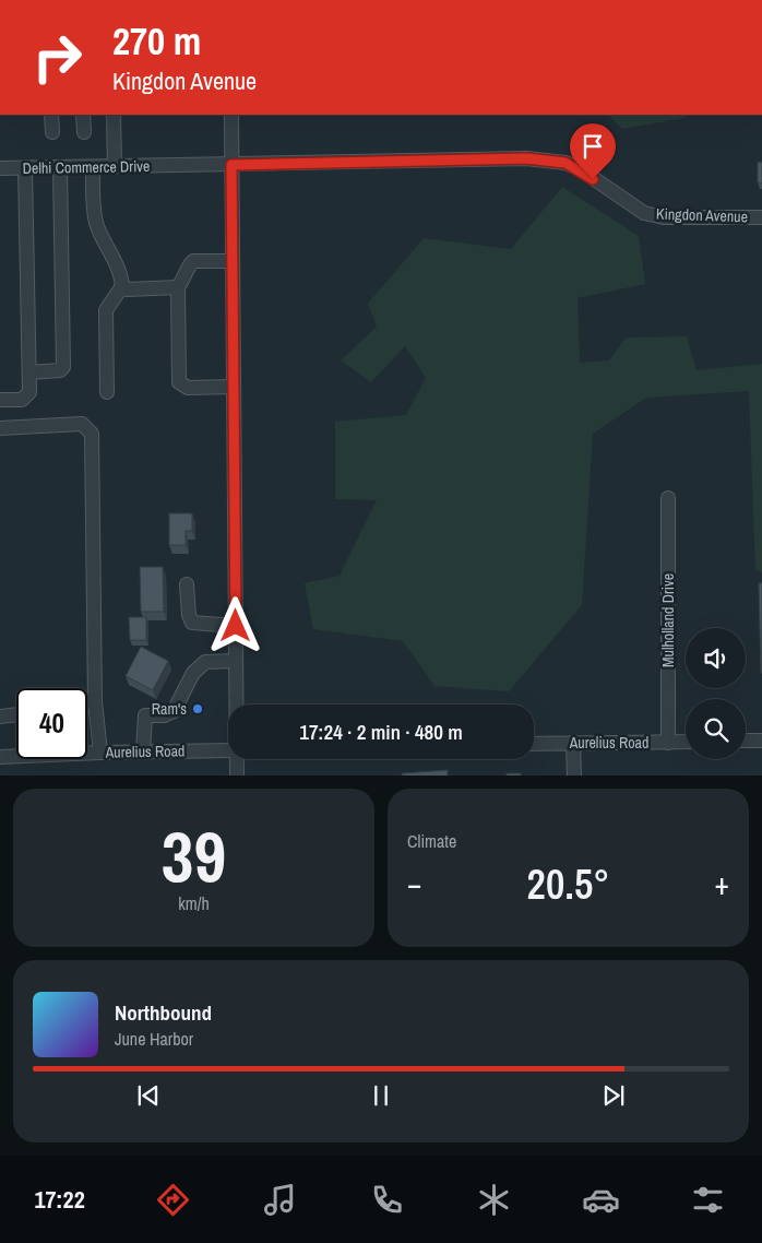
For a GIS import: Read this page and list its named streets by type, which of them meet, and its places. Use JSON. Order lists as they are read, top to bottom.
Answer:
{
  "streets": {
    "street": [
      "Delhi Commerce Drive",
      "Kingdon Avenue",
      "Mulholland Drive",
      "Aurelius Road"
    ]
  },
  "crossings": [
    ["Delhi Commerce Drive", "Kingdon Avenue"],
    ["Mulholland Drive", "Aurelius Road"]
  ],
  "places": ["Ram's"],
  "page": {
    "turn": ["270 m", "Kingdon Avenue"],
    "limit": "40",
    "trip": "17:24 · 2 min · 480 m",
    "tile": [
      ["39", "km/h"],
      "Climate"
    ],
    "heat": ["−", "20.5°", "+"],
    "song": ["Northbound", "June Harbor"],
    "tabs": "17:22"
  }
}
